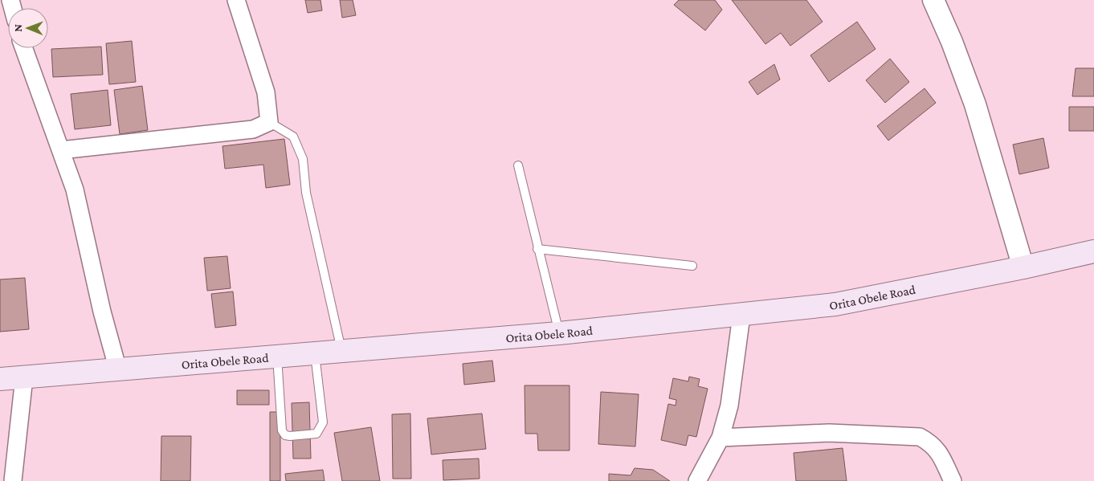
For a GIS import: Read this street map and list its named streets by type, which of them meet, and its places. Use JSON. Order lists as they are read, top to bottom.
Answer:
{
  "streets": {
    "main road": ["Orita Obele Road"]
  },
  "north": "left"
}
